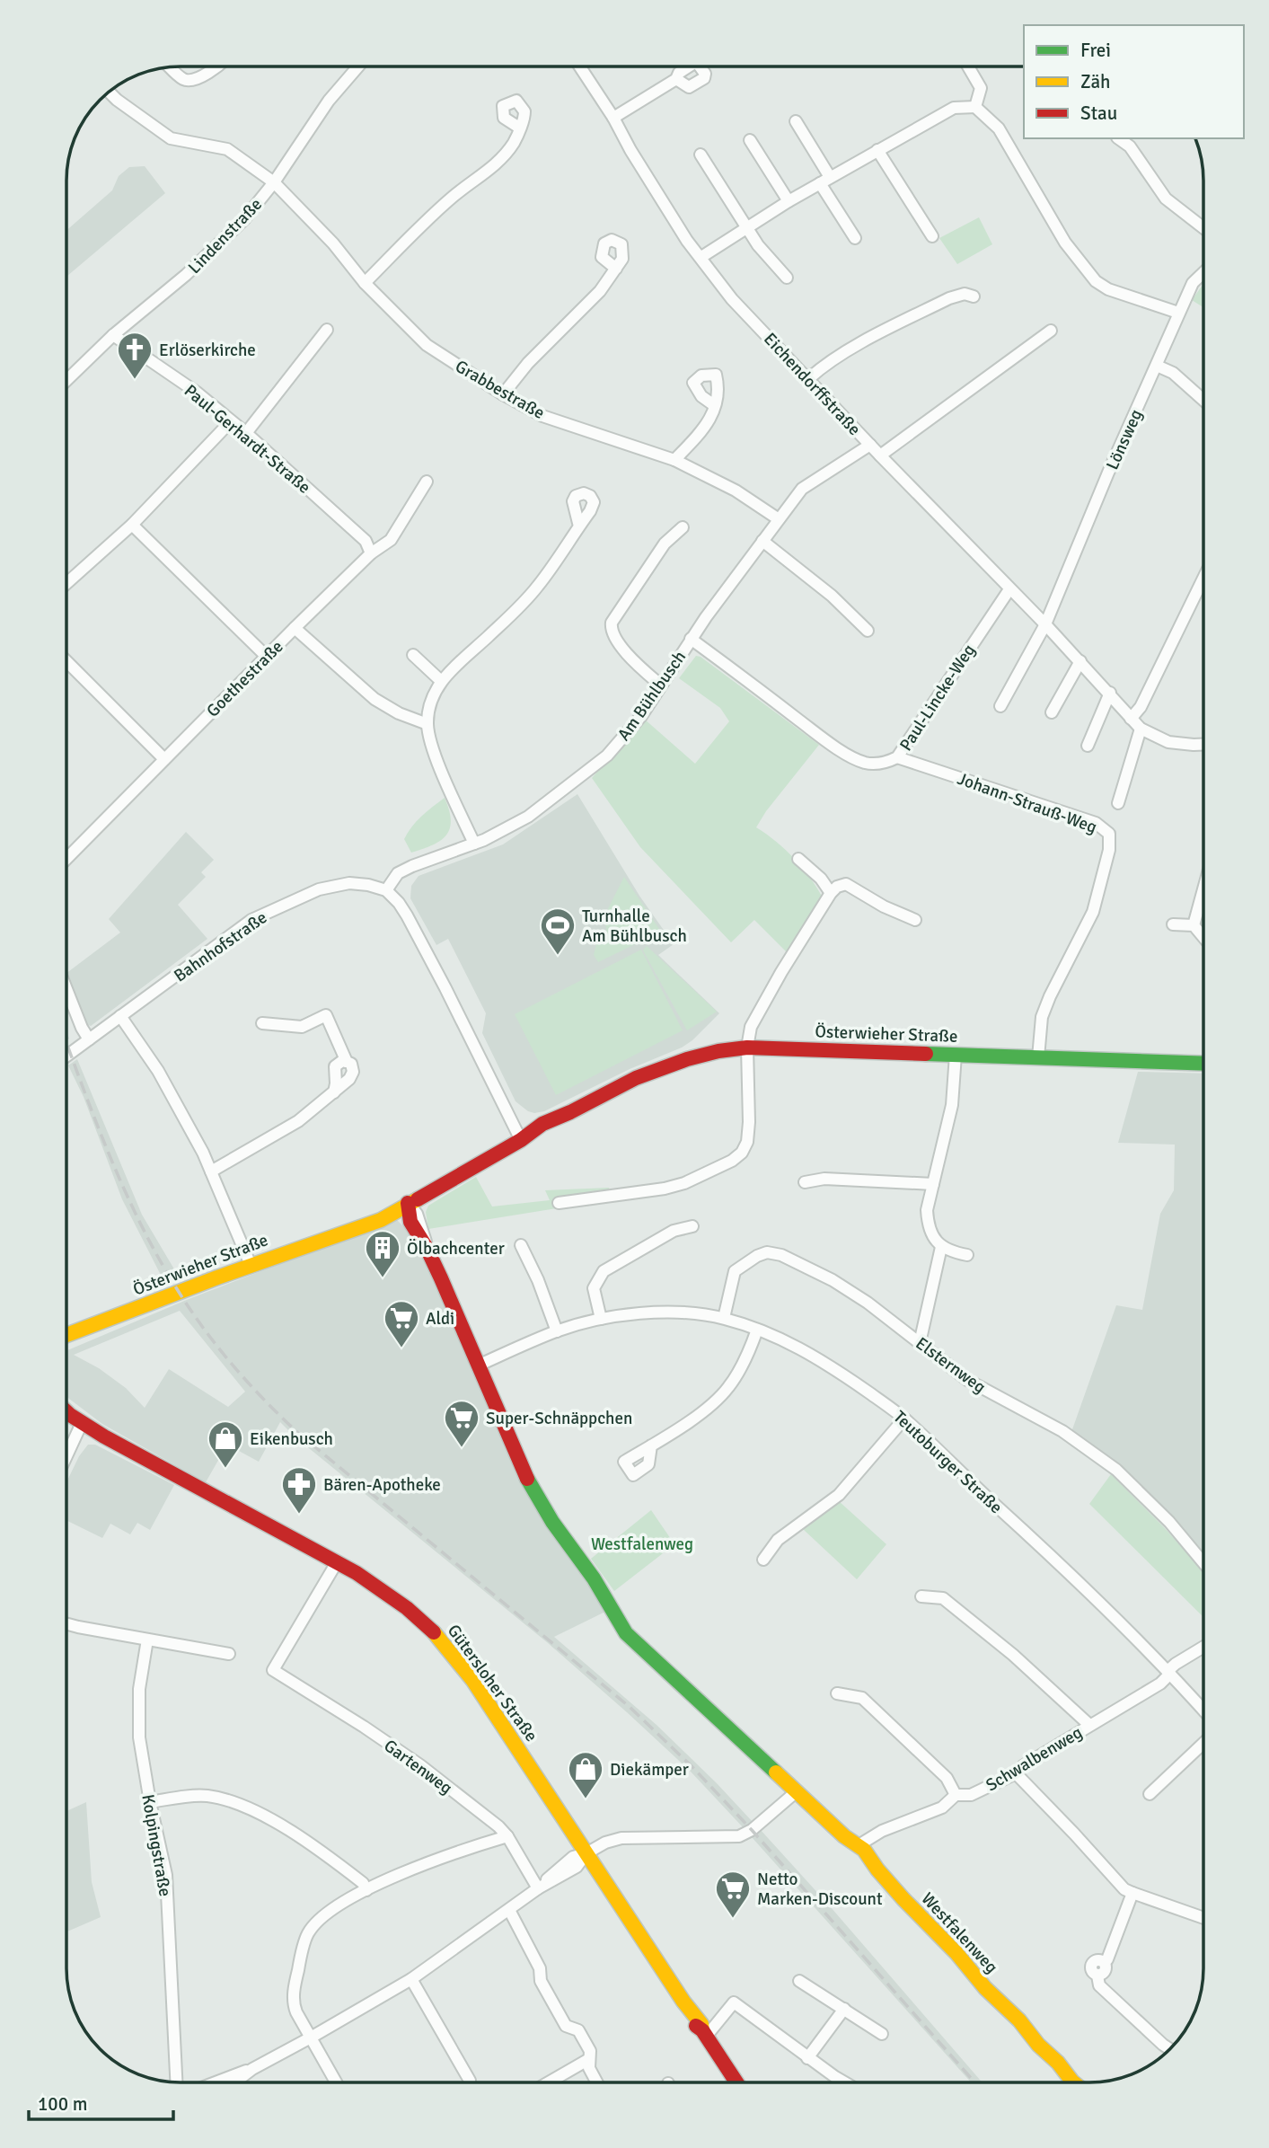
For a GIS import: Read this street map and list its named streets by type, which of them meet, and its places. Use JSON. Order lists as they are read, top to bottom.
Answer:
{
  "streets": {
    "street": [
      "Lindenstraße",
      "Eichendorffstraße",
      "Grabbestraße",
      "Paul-Gerhardt-Straße",
      "Lönsweg",
      "Goethestraße",
      "Am Bühlbusch",
      "Paul-Lincke-Weg",
      "Johann-Strauß-Weg",
      "Bahnhofstraße",
      "Österwieher Straße",
      "Elsternweg",
      "Teutoburger Straße",
      "Gütersloher Straße",
      "Schwalbenweg",
      "Gartenweg",
      "Kolpingstraße",
      "Westfalenweg"
    ]
  },
  "crossings": [
    ["Lindenstraße", "Grabbestraße"],
    ["Lindenstraße", "Paul-Gerhardt-Straße"],
    ["Eichendorffstraße", "Lönsweg"],
    ["Eichendorffstraße", "Am Bühlbusch"],
    ["Eichendorffstraße", "Paul-Lincke-Weg"],
    ["Grabbestraße", "Am Bühlbusch"],
    ["Paul-Gerhardt-Straße", "Goethestraße"],
    ["Am Bühlbusch", "Paul-Lincke-Weg"],
    ["Am Bühlbusch", "Bahnhofstraße"],
    ["Paul-Lincke-Weg", "Johann-Strauß-Weg"],
    ["Johann-Strauß-Weg", "Österwieher Straße"],
    ["Österwieher Straße", "Westfalenweg"],
    ["Elsternweg", "Teutoburger Straße"],
    ["Teutoburger Straße", "Schwalbenweg"],
    ["Teutoburger Straße", "Westfalenweg"],
    ["Gütersloher Straße", "Gartenweg"],
    ["Schwalbenweg", "Westfalenweg"]
  ],
  "parks": ["Westfalenweg"],
  "places": {
    "church": ["Erlöserkirche"],
    "sports": ["Turnhalle Am Bühlbusch"],
    "building": ["Ölbachcenter"],
    "supermarket": ["Aldi", "Super-Schnäppchen", "Netto Marken-Discount"],
    "shop": ["Eikenbusch", "Diekämper"],
    "pharmacy": ["Bären-Apotheke"]
  },
  "legend": ["Frei", "Zäh", "Stau"],
  "scale_bar": "100 m"
}
